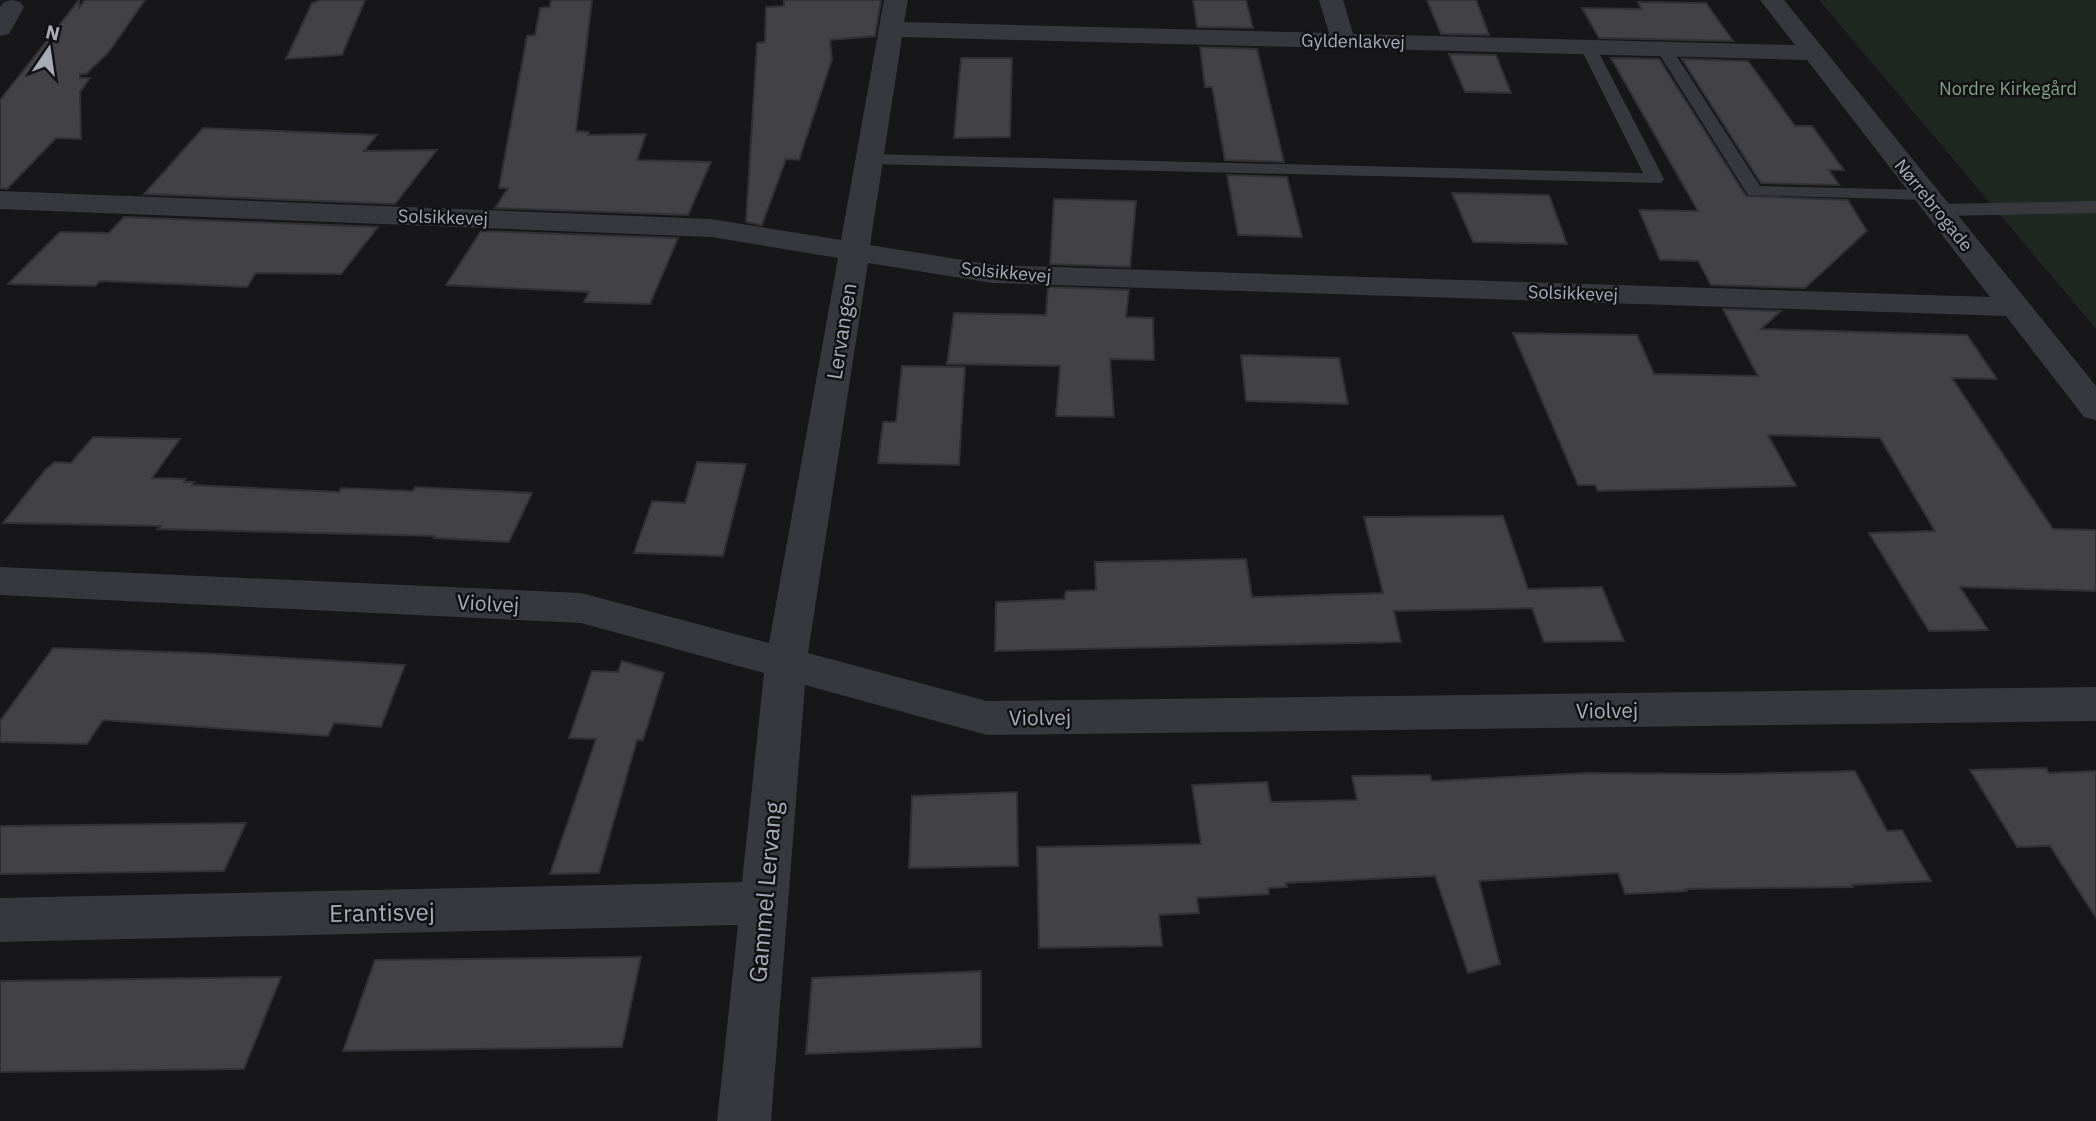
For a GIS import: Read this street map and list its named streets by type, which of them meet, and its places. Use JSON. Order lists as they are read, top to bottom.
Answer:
{
  "streets": {
    "street": [
      "Gyldenlakvej",
      "Nørrebrogade",
      "Solsikkevej",
      "Lervangen",
      "Violvej",
      "Gammel Lervang",
      "Erantisvej"
    ]
  },
  "crossings": [
    ["Gyldenlakvej", "Nørrebrogade"],
    ["Gyldenlakvej", "Lervangen"],
    ["Nørrebrogade", "Solsikkevej"],
    ["Solsikkevej", "Lervangen"],
    ["Lervangen", "Violvej"],
    ["Lervangen", "Gammel Lervang"],
    ["Violvej", "Gammel Lervang"],
    ["Gammel Lervang", "Erantisvej"]
  ],
  "parks": ["Nordre Kirkegård"],
  "north": "top"
}
